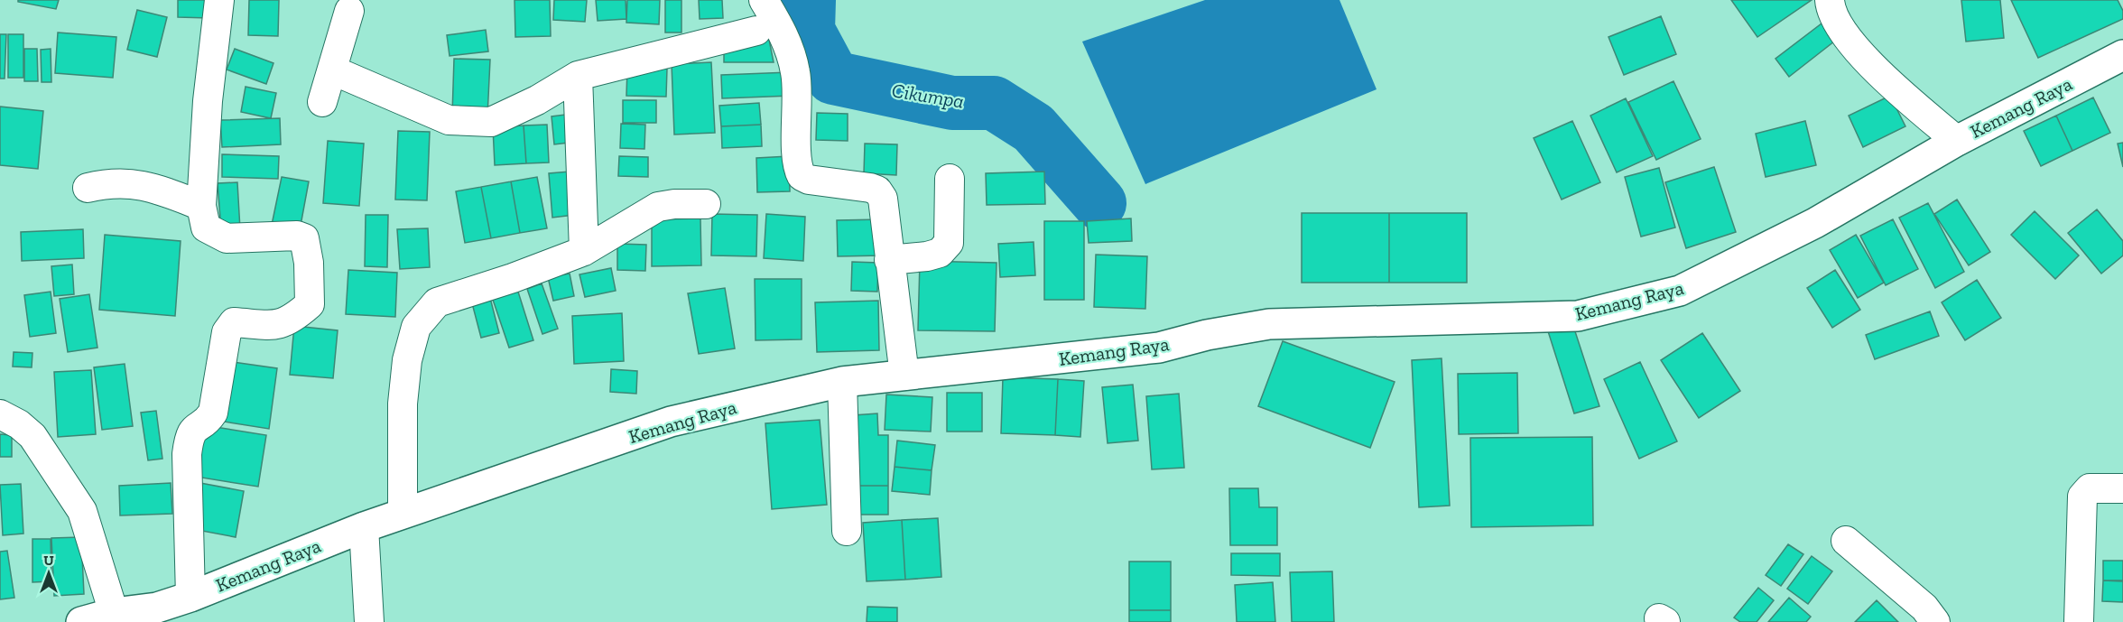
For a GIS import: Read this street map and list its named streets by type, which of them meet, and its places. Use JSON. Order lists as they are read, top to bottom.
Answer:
{
  "streets": {
    "street": ["Kemang Raya"]
  },
  "water": ["Cikumpa"],
  "north": "top"
}
